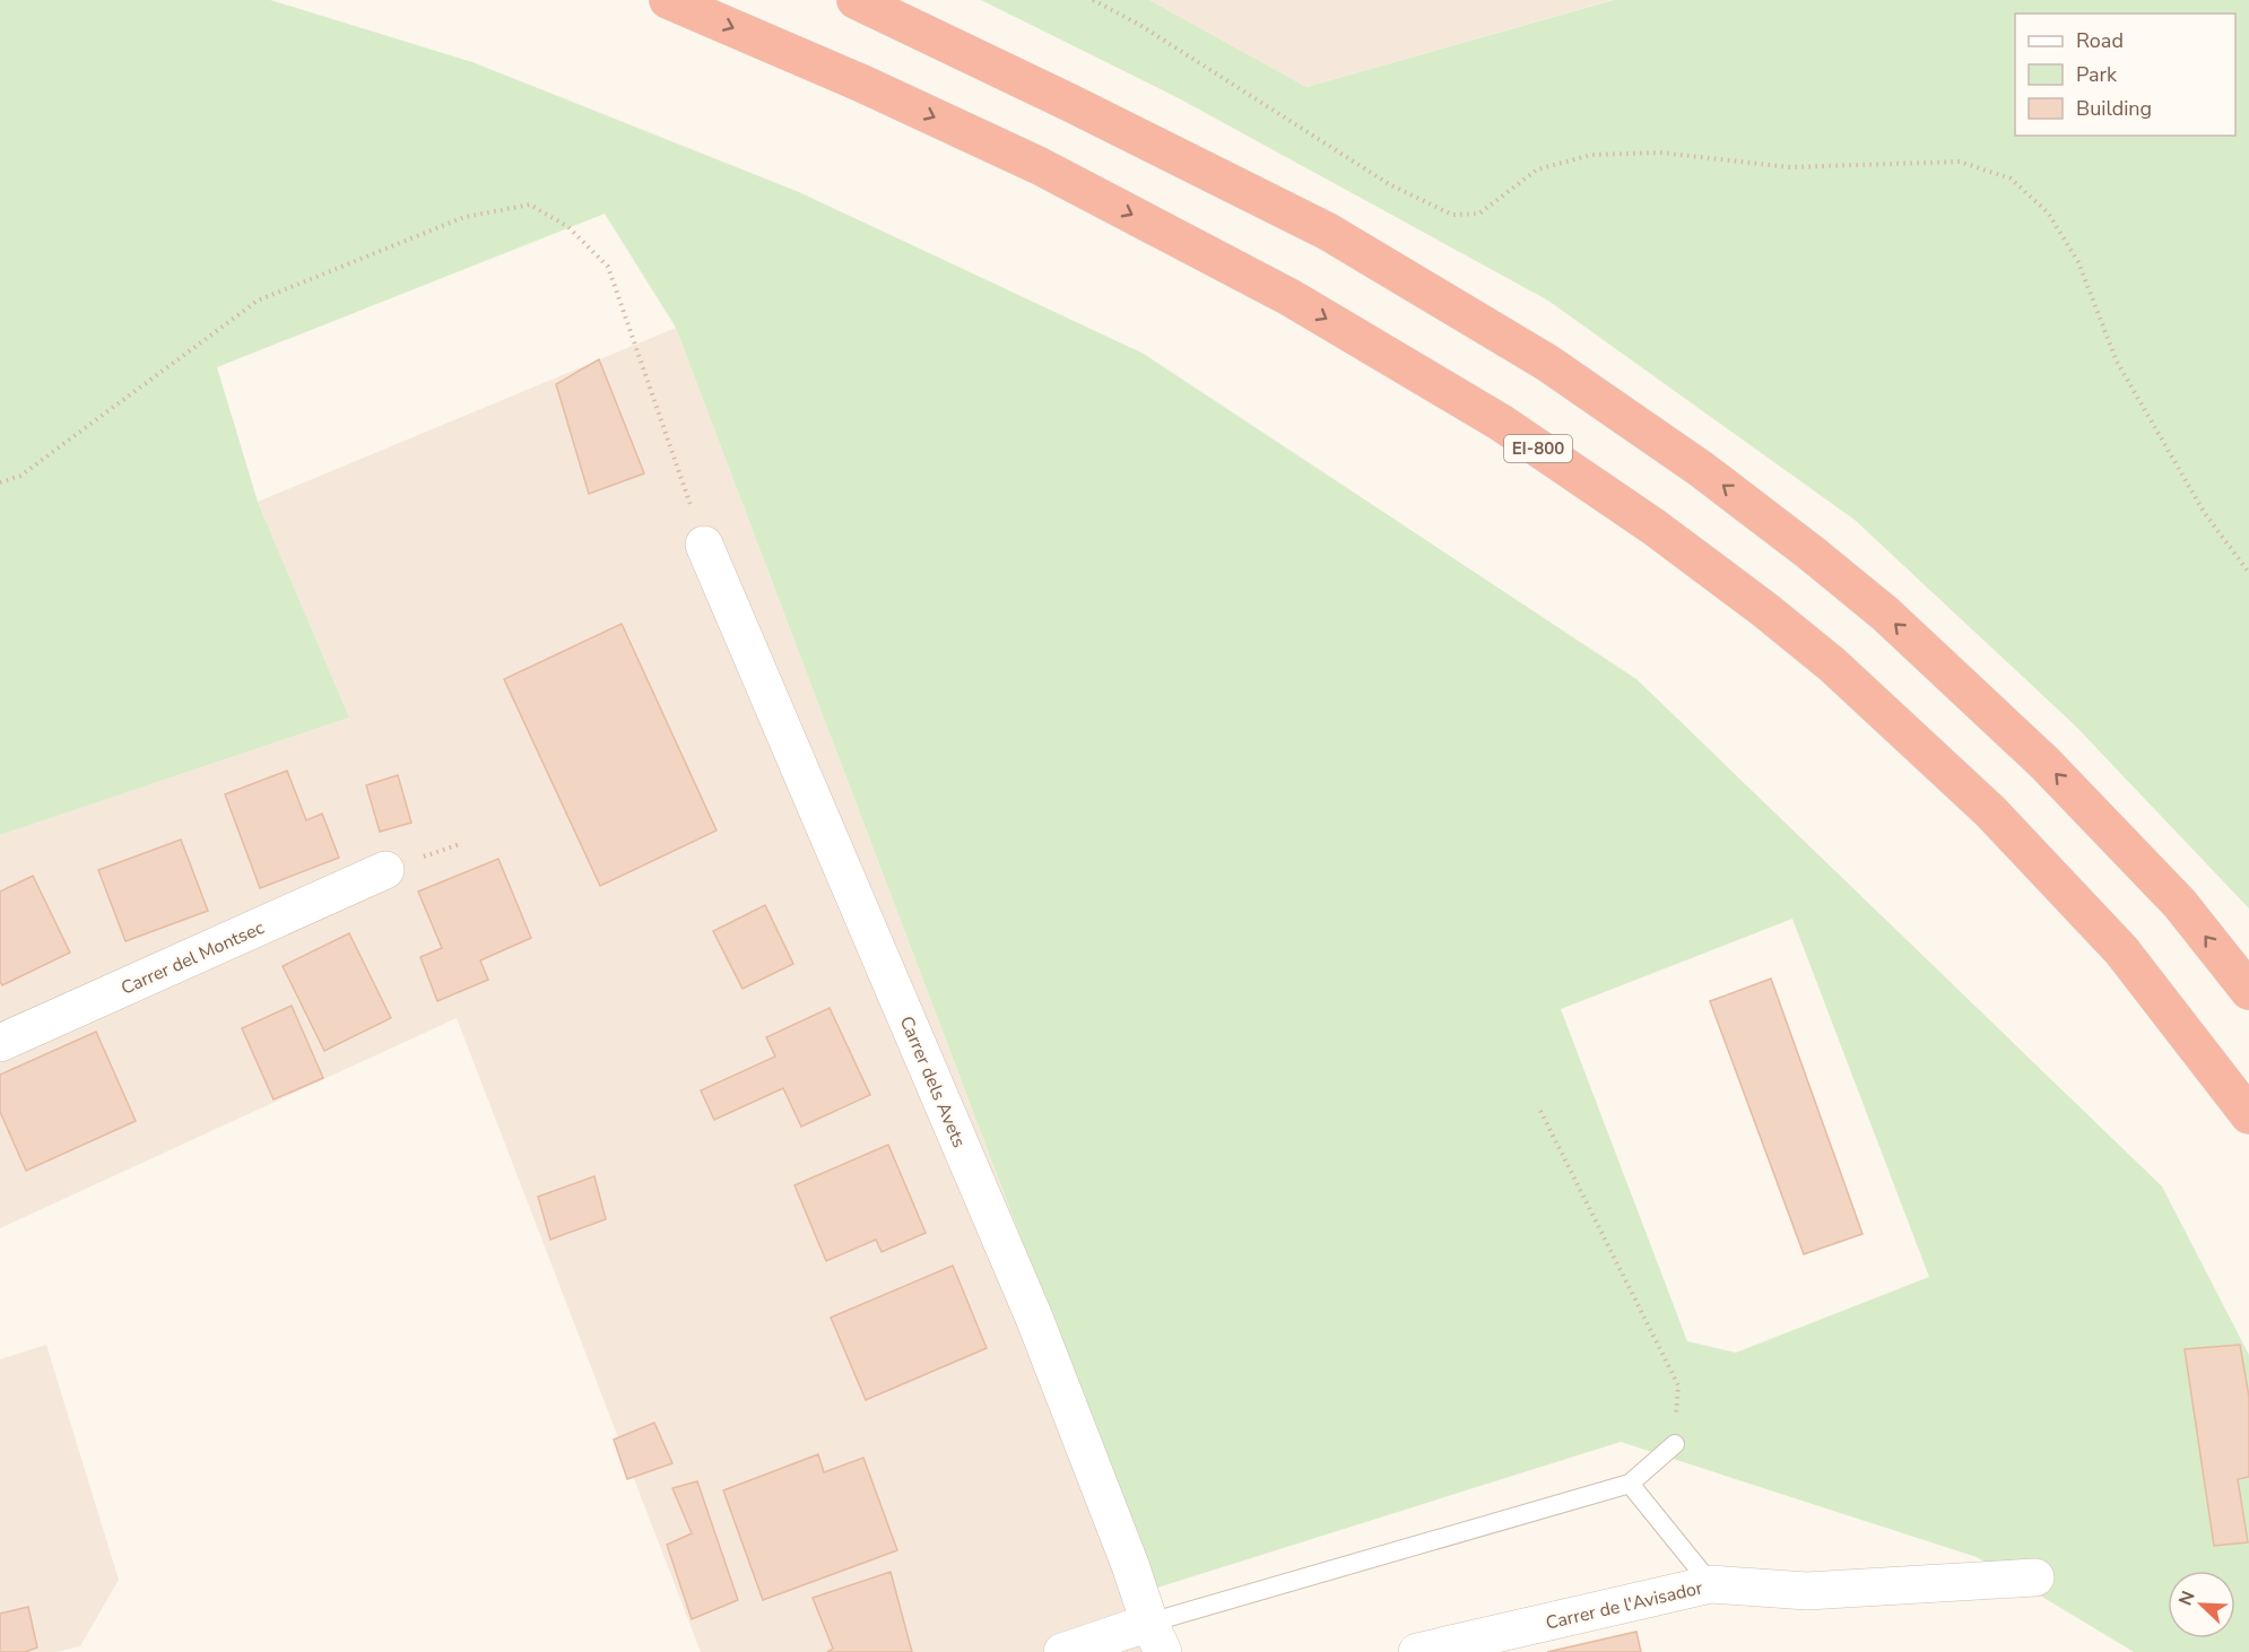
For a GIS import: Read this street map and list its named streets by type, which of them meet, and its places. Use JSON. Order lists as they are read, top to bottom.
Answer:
{
  "streets": {
    "highway": ["EI-800"],
    "street": ["Carrer del Montsec", "Carrer dels Avets", "Carrer de l'Avisador"]
  },
  "legend": ["Road", "Park", "Building"],
  "north": "top left"
}
